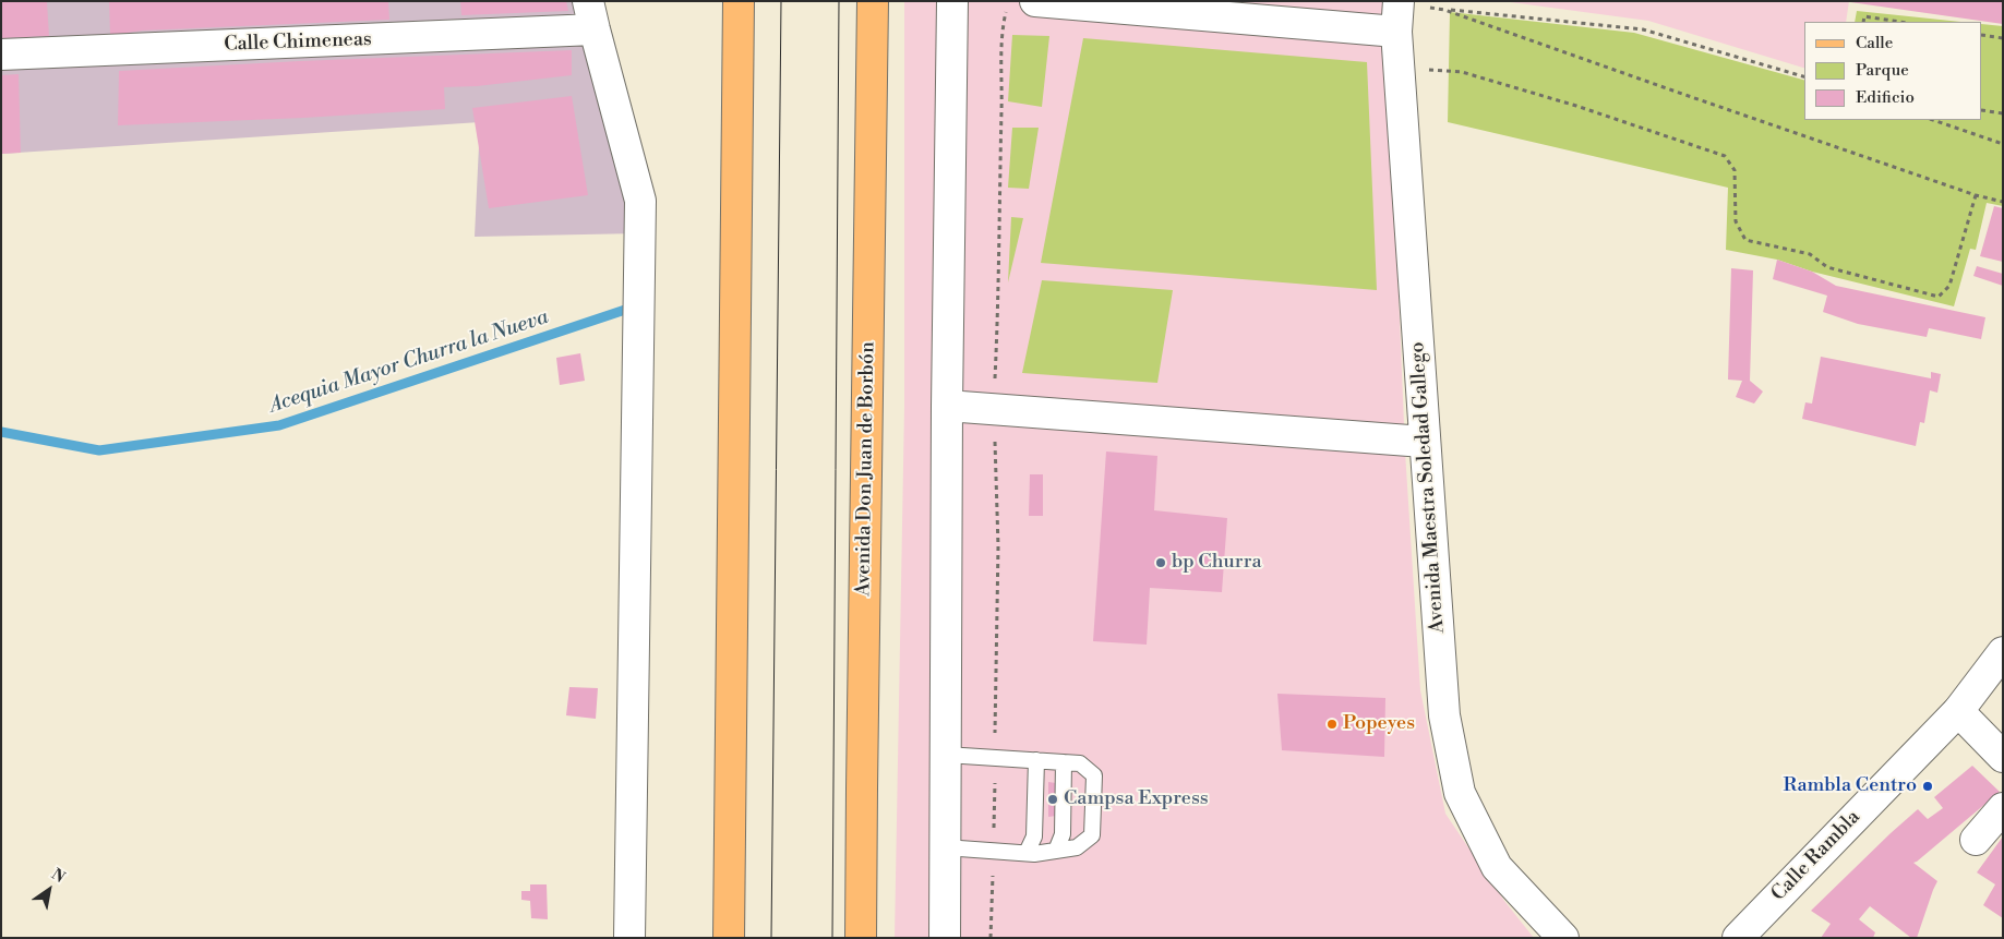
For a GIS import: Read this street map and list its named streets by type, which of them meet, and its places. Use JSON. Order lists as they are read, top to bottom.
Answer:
{
  "streets": {
    "main road": ["Avenida Don Juan de Borbón"],
    "street": ["Calle Chimeneas", "Avenida Maestra Soledad Gallego", "Calle Rambla"]
  },
  "water": ["Acequia Mayor Churra la Nueva"],
  "places": [
    "bp Churra",
    "Popeyes",
    "Rambla Centro",
    "Campsa Express"
  ],
  "legend": ["Calle", "Parque", "Edificio"],
  "north": "top right"
}
